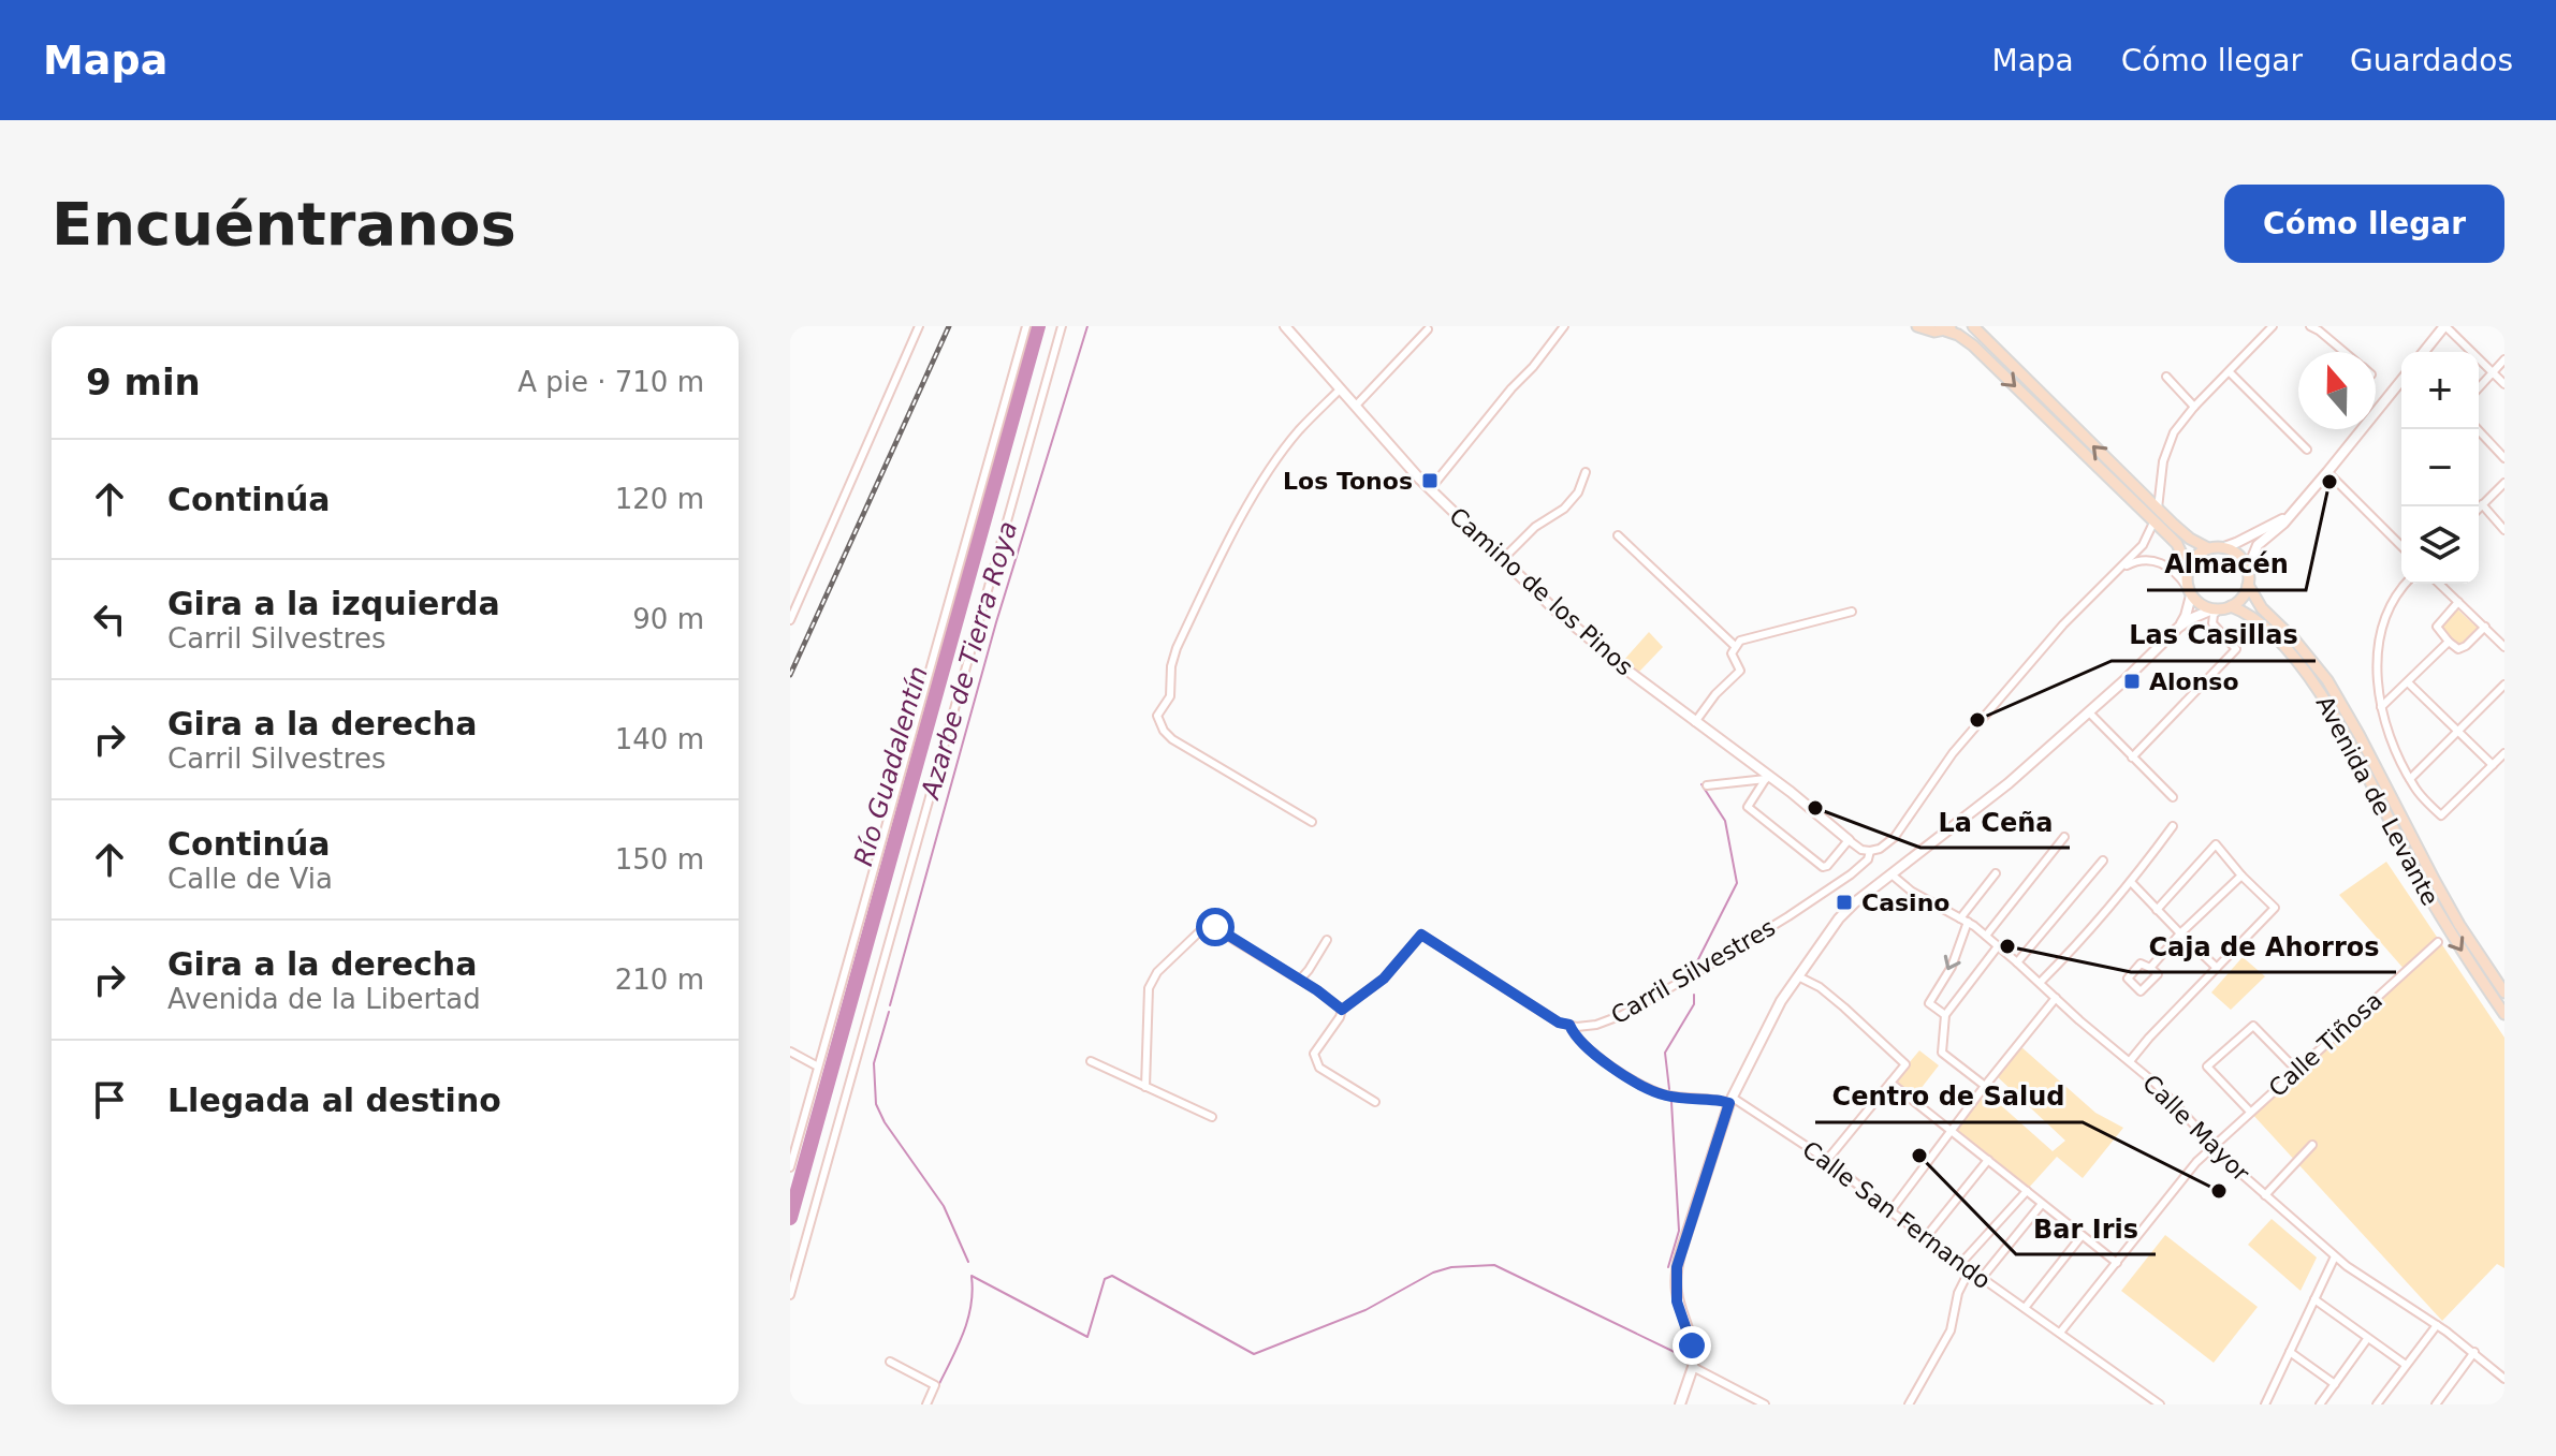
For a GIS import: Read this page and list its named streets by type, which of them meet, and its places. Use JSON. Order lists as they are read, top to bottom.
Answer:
{
  "streets": {
    "main road": ["Camino de los Pinos", "Avenida de Levante"],
    "street": [
      "Carril Silvestres",
      "Calle Tiñosa",
      "Calle Mayor",
      "Calle San Fernando"
    ]
  },
  "crossings": [
    ["Camino de los Pinos", "Carril Silvestres"],
    ["Calle Tiñosa", "Calle Mayor"],
    ["Calle Tiñosa", "Calle San Fernando"]
  ],
  "water": ["Azarbe de Tierra Roya", "Río Guadalentín"],
  "places": {
    "transit": ["Los Tonos", "Alonso", "Casino"],
    "other": [
      "Almacén",
      "Las Casillas",
      "La Ceña",
      "Caja de Ahorros",
      "Bar Iris",
      "Centro de Salud"
    ]
  },
  "north": "top",
  "page": {
    "header": "Mapa",
    "nav": ["Mapa", "Cómo llegar", "Guardados"],
    "buttons": "Cómo llegar",
    "title": "Encuéntranos",
    "heading": ["9 min", "A pie · 710 m"],
    "map_buttons": ["+", "−"],
    "list": [
      ["Continúa", "120 m"],
      ["Gira a la izquierda", "Carril Silvestres", "90 m"],
      ["Gira a la derecha", "Carril Silvestres", "140 m"],
      ["Continúa", "Calle de Via", "150 m"],
      ["Gira a la derecha", "Avenida de la Libertad", "210 m"],
      "Llegada al destino"
    ]
  }
}
